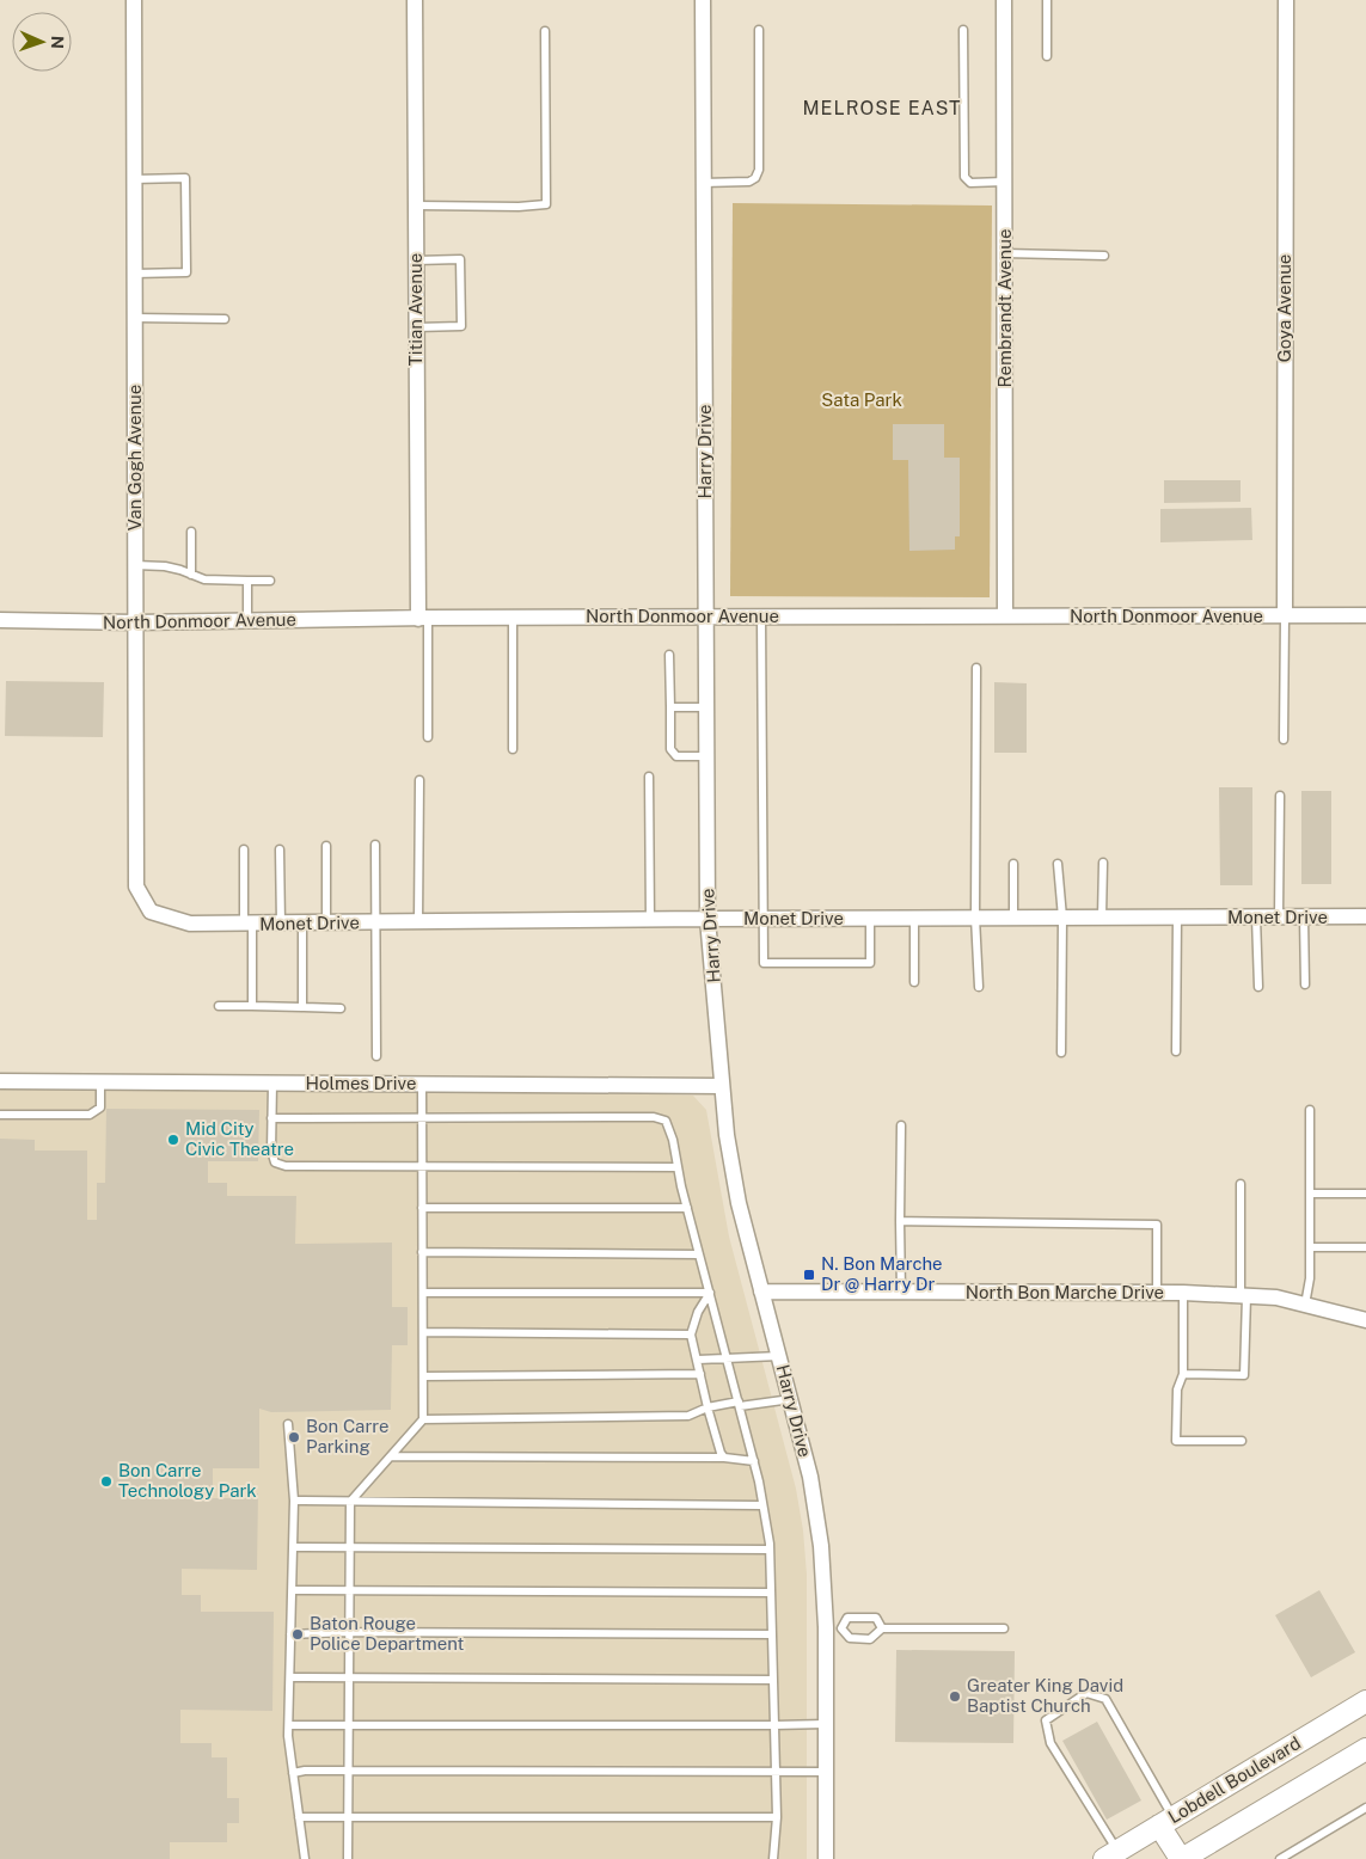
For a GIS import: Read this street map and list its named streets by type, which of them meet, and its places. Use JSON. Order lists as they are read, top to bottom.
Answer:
{
  "streets": {
    "main road": ["Lobdell Boulevard"],
    "street": [
      "Rembrandt Avenue",
      "Goya Avenue",
      "Titian Avenue",
      "Harry Drive",
      "Van Gogh Avenue",
      "North Donmoor Avenue",
      "Monet Drive",
      "Holmes Drive",
      "North Bon Marche Drive"
    ]
  },
  "crossings": [
    ["Rembrandt Avenue", "North Donmoor Avenue"],
    ["Goya Avenue", "North Donmoor Avenue"],
    ["Titian Avenue", "North Donmoor Avenue"],
    ["Harry Drive", "North Donmoor Avenue"],
    ["Harry Drive", "Monet Drive"],
    ["Harry Drive", "Holmes Drive"],
    ["Harry Drive", "North Bon Marche Drive"],
    ["Van Gogh Avenue", "North Donmoor Avenue"],
    ["Van Gogh Avenue", "Monet Drive"]
  ],
  "districts": ["MELROSE EAST"],
  "parks": ["Sata Park"],
  "places": {
    "other": [
      "Mid City Civic Theatre",
      "Bon Carre Parking",
      "Bon Carre Technology Park",
      "Baton Rouge Police Department",
      "Greater King David Baptist Church"
    ],
    "transit": ["N. Bon Marche Dr @ Harry Dr"]
  },
  "north": "right"
}
